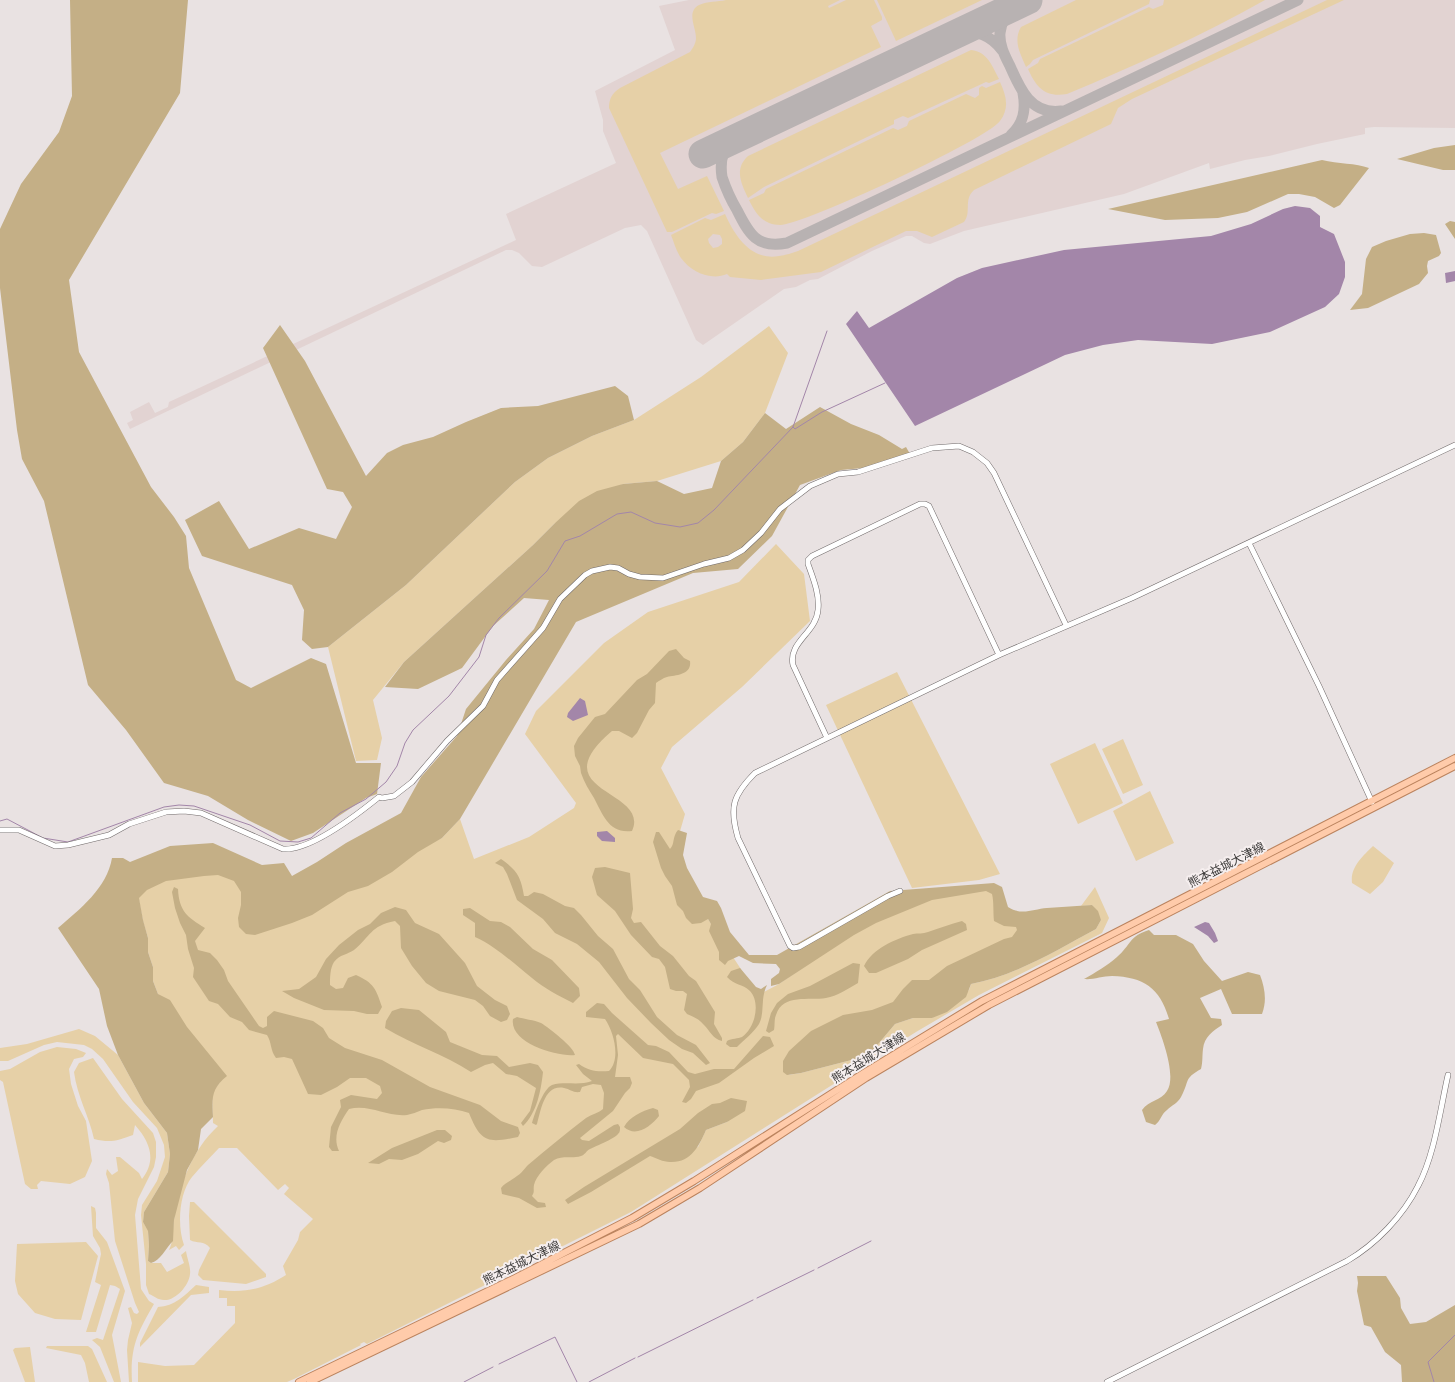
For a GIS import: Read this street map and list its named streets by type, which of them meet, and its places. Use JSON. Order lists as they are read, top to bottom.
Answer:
{
  "streets": {
    "main road": ["熊本益城大津線"]
  }
}
